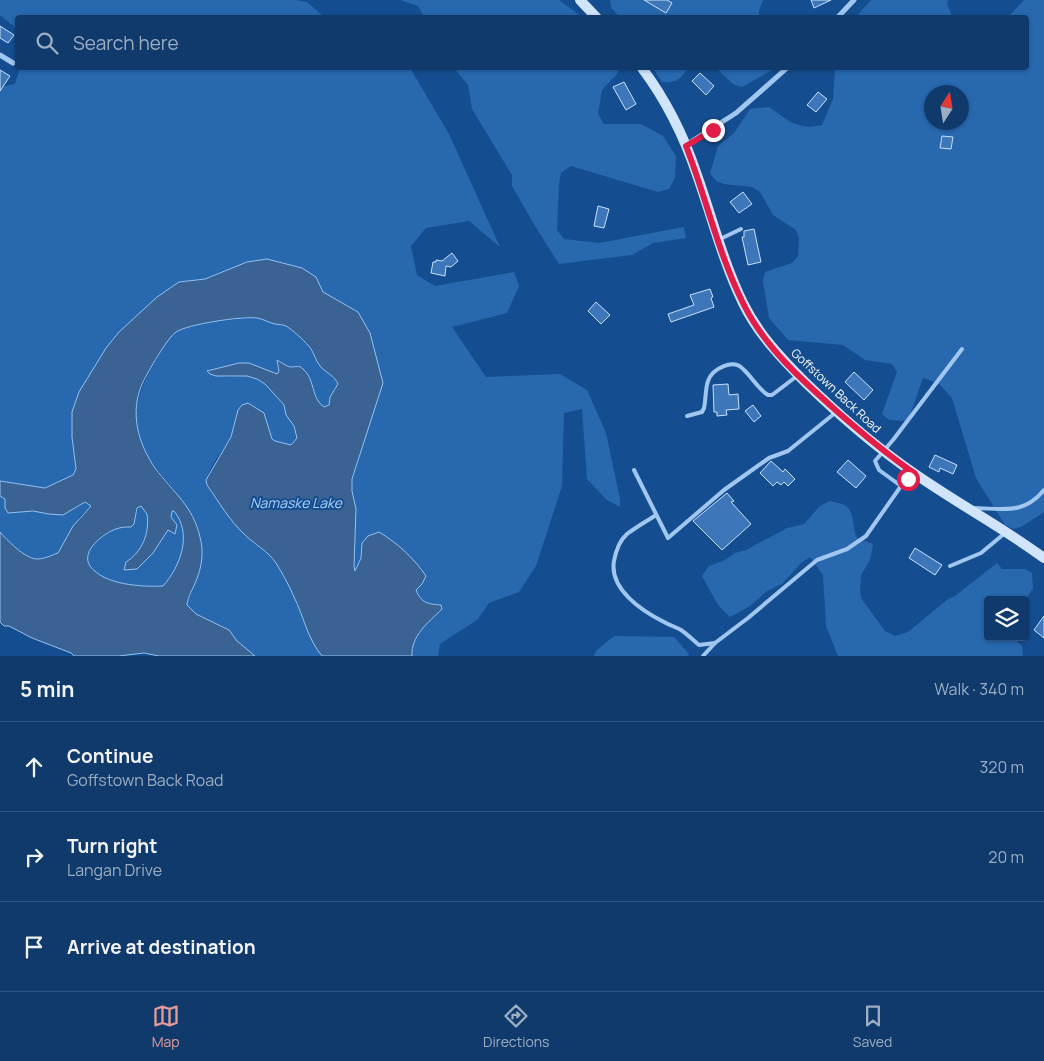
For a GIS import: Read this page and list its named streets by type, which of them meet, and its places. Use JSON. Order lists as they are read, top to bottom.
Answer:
{
  "streets": {
    "main road": ["Goffstown Back Road"]
  },
  "water": ["Namaske Lake"],
  "north": "top",
  "page": {
    "search": "Search here",
    "heading": ["5 min", "Walk · 340 m"],
    "list": [
      ["Continue", "Goffstown Back Road", "320 m"],
      ["Turn right", "Langan Drive", "20 m"],
      "Arrive at destination"
    ],
    "nav": ["Map", "Directions", "Saved"]
  }
}
